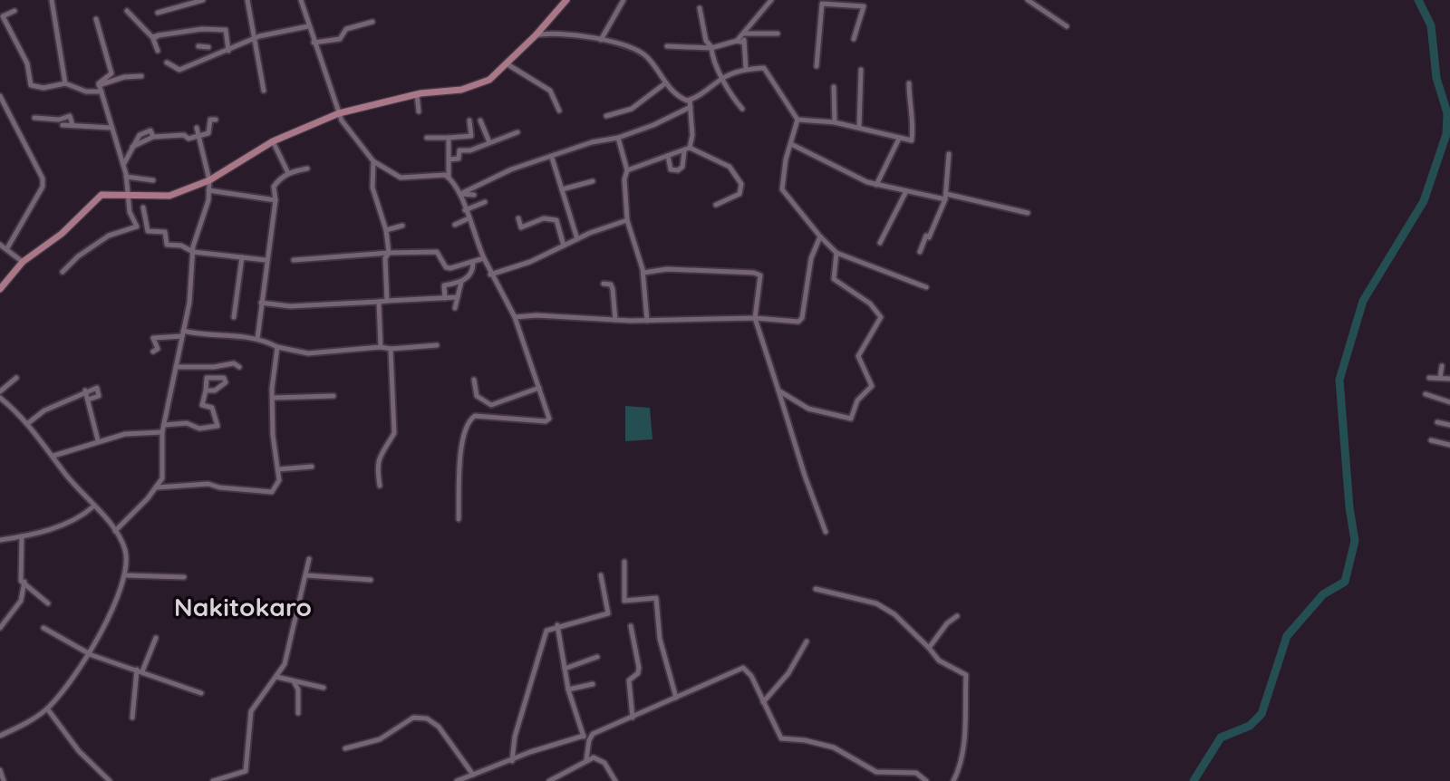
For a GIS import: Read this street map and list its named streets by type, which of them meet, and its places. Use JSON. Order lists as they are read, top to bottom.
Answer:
{
  "districts": ["Nakitokaro"]
}
